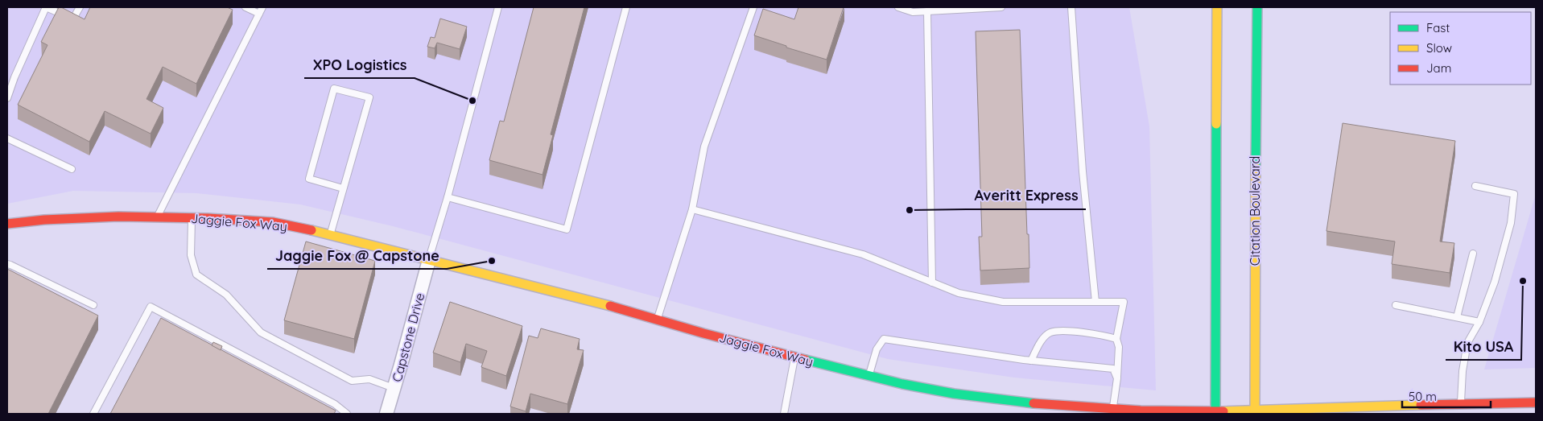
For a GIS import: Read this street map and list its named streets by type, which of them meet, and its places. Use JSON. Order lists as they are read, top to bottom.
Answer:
{
  "streets": {
    "street": ["Citation Boulevard", "Jaggie Fox Way", "Capstone Drive"]
  },
  "crossings": [
    ["Citation Boulevard", "Jaggie Fox Way"],
    ["Jaggie Fox Way", "Capstone Drive"]
  ],
  "places": [
    "XPO Logistics",
    "Averitt Express",
    "Jaggie Fox @ Capstone",
    "Kito USA"
  ],
  "legend": ["Fast", "Slow", "Jam"],
  "scale_bar": "50 m"
}
